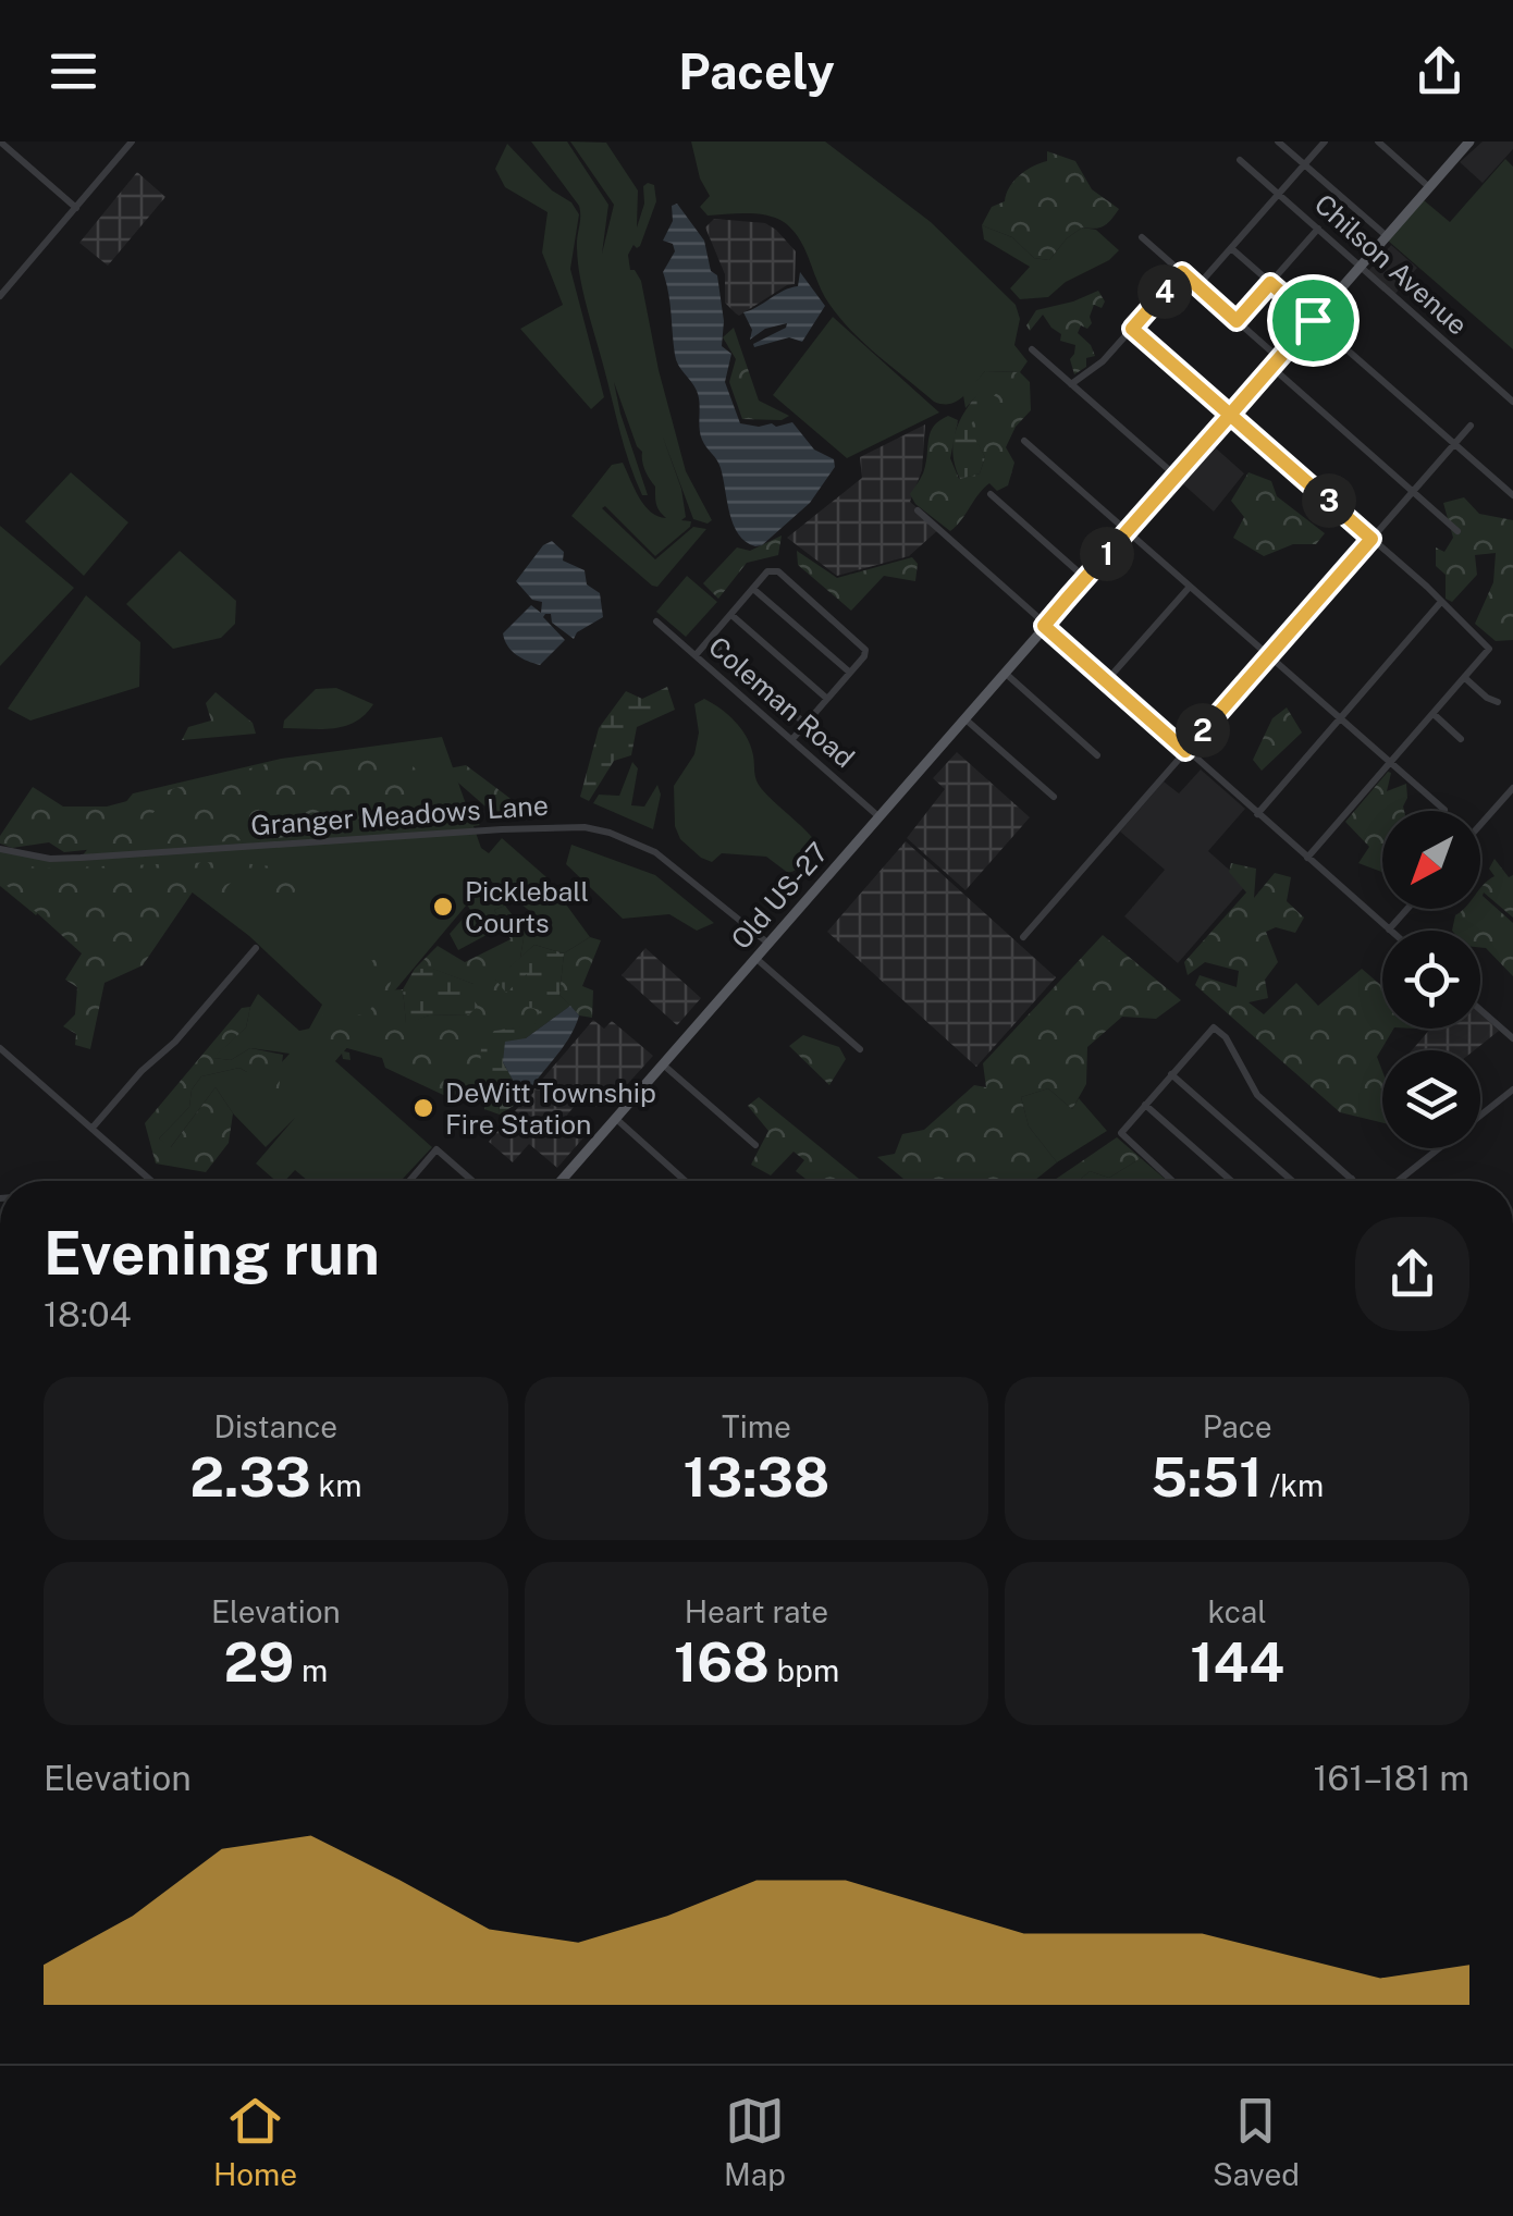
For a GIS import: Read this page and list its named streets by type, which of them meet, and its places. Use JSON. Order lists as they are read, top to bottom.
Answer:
{
  "streets": {
    "main road": ["Old US-27"],
    "street": ["Chilson Avenue", "Coleman Road", "Granger Meadows Lane"]
  },
  "crossings": [
    ["Chilson Avenue", "Old US-27"],
    ["Coleman Road", "Old US-27"],
    ["Granger Meadows Lane", "Old US-27"]
  ],
  "places": ["Pickleball Courts", "DeWitt Township Fire Station"],
  "north": "bottom left",
  "page": {
    "header": "Pacely",
    "pins": [
      "4",
      "3",
      "1",
      "2"
    ],
    "heading": ["Evening run", "18:04"],
    "stats": [
      ["Distance", "2.33 km"],
      ["Time", "13:38"],
      ["Pace", "5:51 /km"],
      ["Elevation", "29 m"],
      ["Heart rate", "168 bpm"],
      ["kcal", "144"]
    ],
    "chart": ["Elevation", "161–181 m"],
    "tabs": ["Home", "Map", "Saved"]
  }
}
